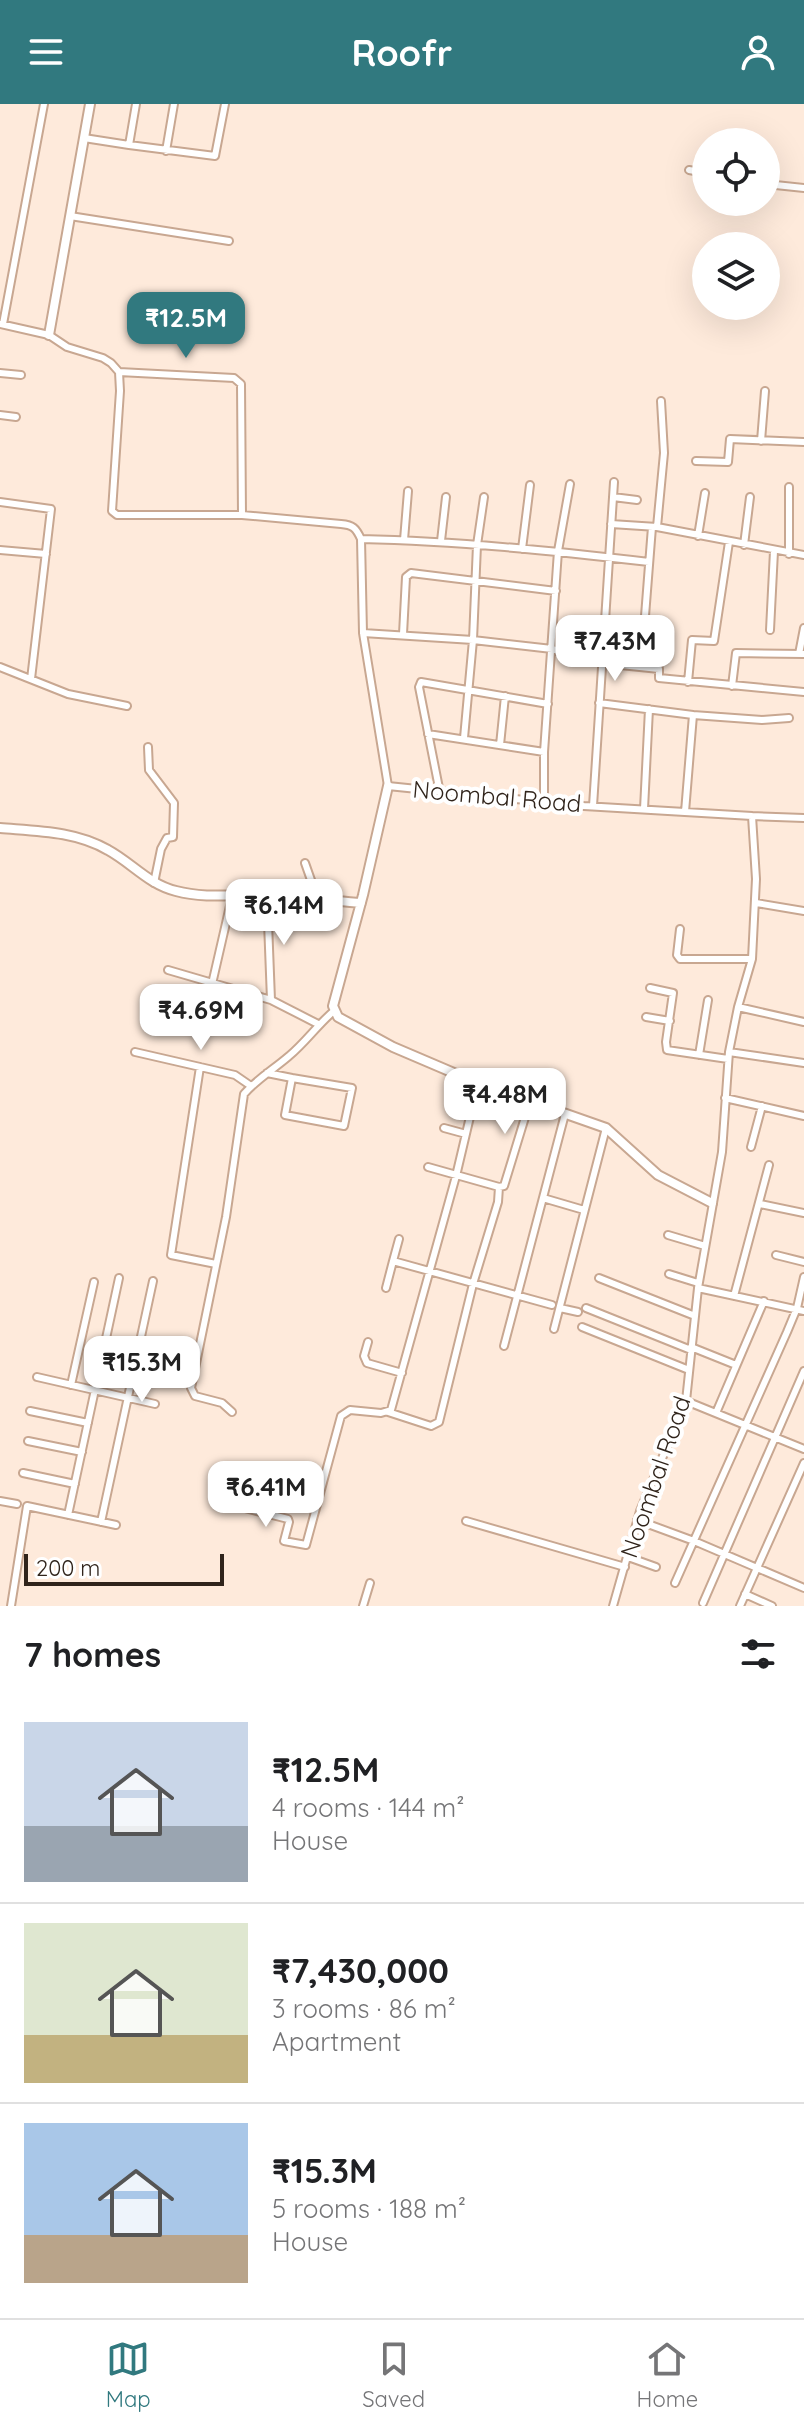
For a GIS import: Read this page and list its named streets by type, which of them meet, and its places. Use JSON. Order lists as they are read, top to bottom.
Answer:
{
  "streets": {
    "street": ["Noombal Road"]
  },
  "scale_bar": "200 m",
  "page": {
    "header": "Roofr",
    "price": [
      "₹12.5M",
      "₹7.43M",
      "₹6.14M",
      "₹4.69M",
      "₹4.48M",
      "₹15.3M",
      "₹6.41M"
    ],
    "scale": "200 m",
    "heading": "7 homes",
    "list": [
      {
        "name": "₹12.5M",
        "note": "4 rooms · 144 m² · House"
      },
      {
        "name": "₹7,430,000",
        "note": "3 rooms · 86 m² · Apartment"
      },
      {
        "name": "₹15.3M",
        "note": "5 rooms · 188 m² · House"
      }
    ],
    "tabs": ["Map", "Saved", "Home"]
  }
}
